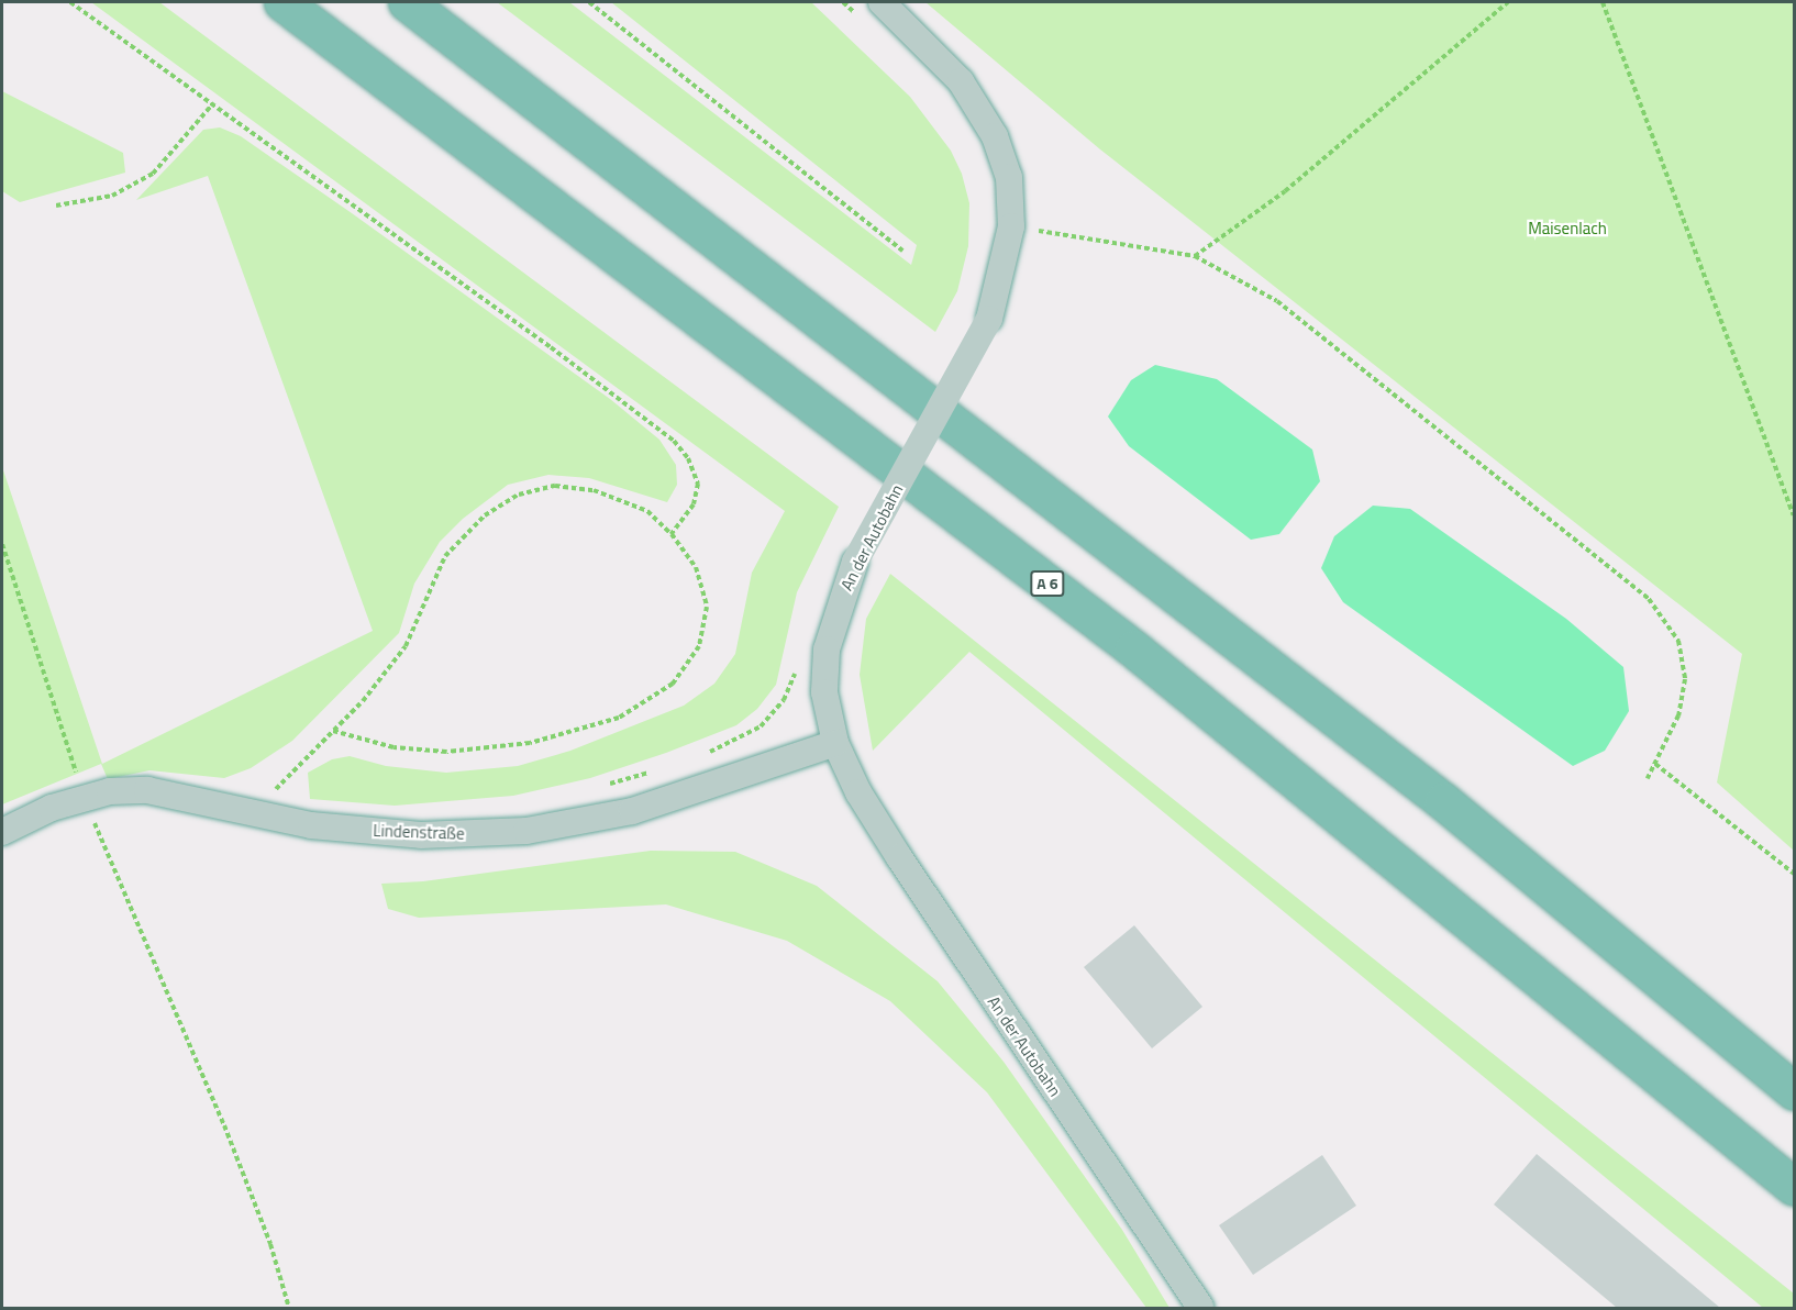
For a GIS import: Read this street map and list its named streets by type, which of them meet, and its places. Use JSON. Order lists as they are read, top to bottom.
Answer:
{
  "streets": {
    "highway": ["A 6"],
    "street": ["An der Autobahn", "Lindenstraße"]
  },
  "crossings": [
    ["An der Autobahn", "Lindenstraße"]
  ],
  "parks": ["Maisenlach"]
}
